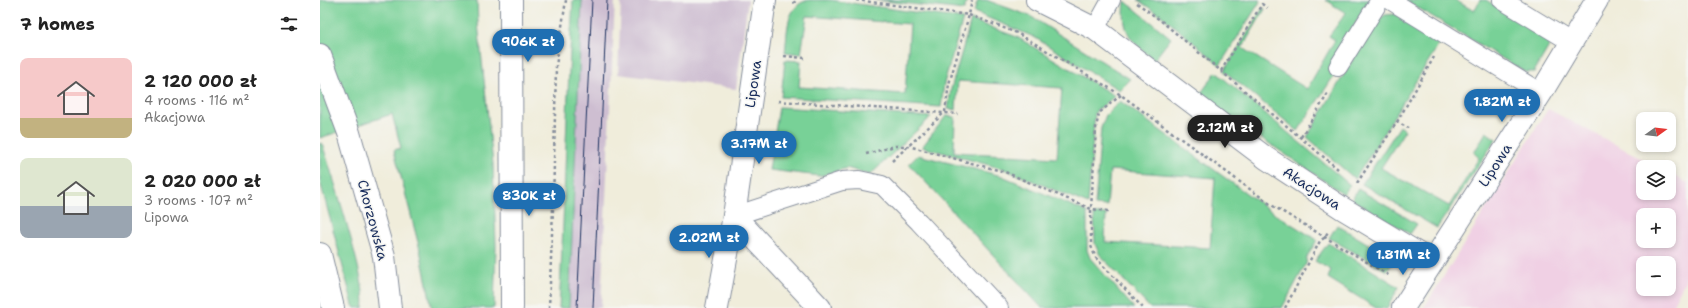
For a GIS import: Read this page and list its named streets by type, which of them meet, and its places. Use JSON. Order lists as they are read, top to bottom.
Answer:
{
  "streets": {
    "street": ["Lipowa", "Akacjowa", "Chorzowska"]
  },
  "crossings": [
    ["Lipowa", "Akacjowa"]
  ],
  "north": "right",
  "page": {
    "heading": "7 homes",
    "price": [
      "906K zł",
      "1.82M zł",
      "2.12M zł",
      "3.17M zł",
      "830K zł",
      "2.02M zł",
      "1.81M zł"
    ],
    "list": [
      {
        "name": "2 120 000 zł",
        "note": "4 rooms · 116 m² · Akacjowa"
      },
      {
        "name": "2 020 000 zł",
        "note": "3 rooms · 107 m² · Lipowa"
      }
    ],
    "map_buttons": ["+", "−"]
  }
}
